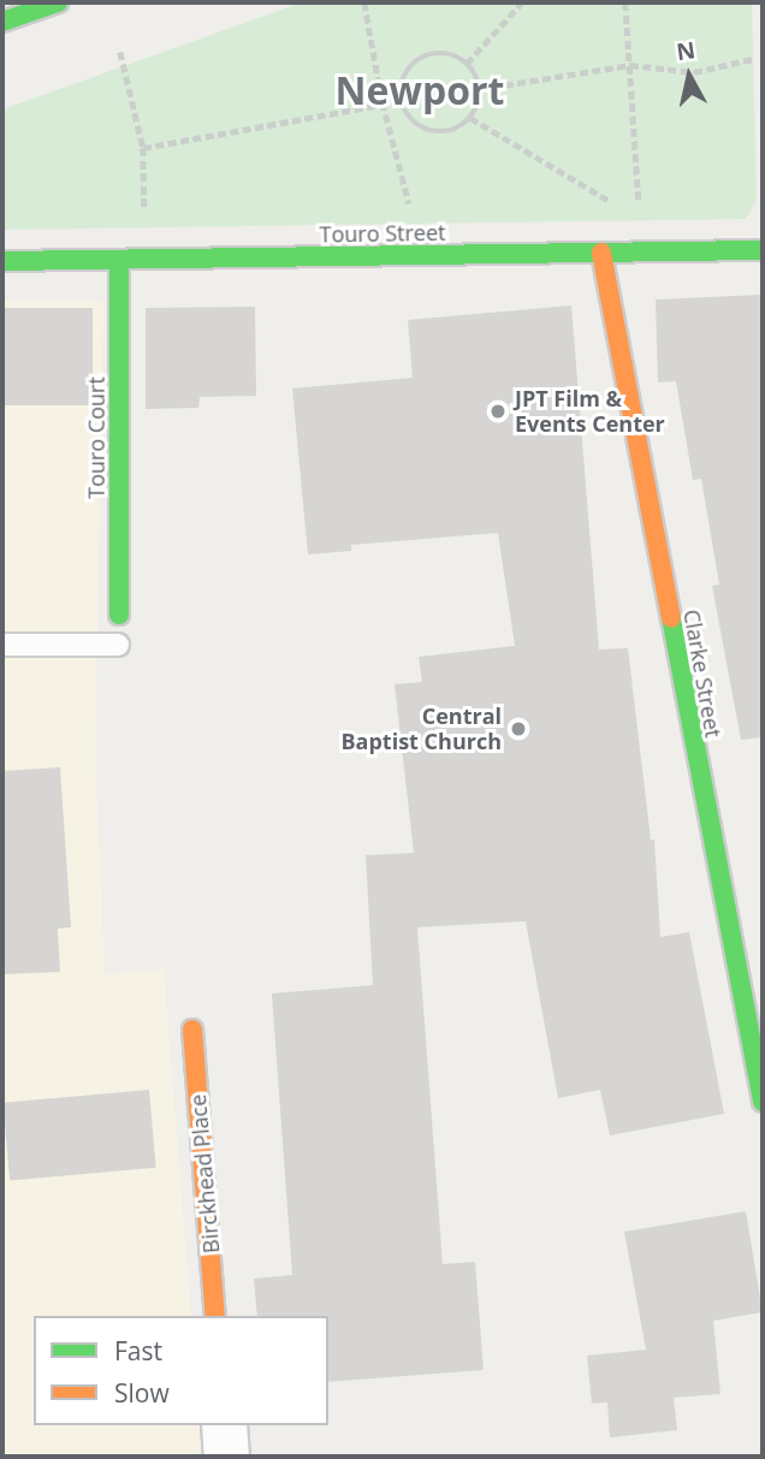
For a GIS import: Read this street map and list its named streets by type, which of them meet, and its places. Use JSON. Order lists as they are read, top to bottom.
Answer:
{
  "streets": {
    "street": [
      "Touro Street",
      "Touro Court",
      "Clarke Street",
      "Birckhead Place"
    ]
  },
  "crossings": [
    ["Touro Street", "Touro Court"],
    ["Touro Street", "Clarke Street"]
  ],
  "districts": ["Newport"],
  "places": ["JPT Film & Events Center", "Central Baptist Church"],
  "legend": ["Fast", "Slow"],
  "north": "top"
}
